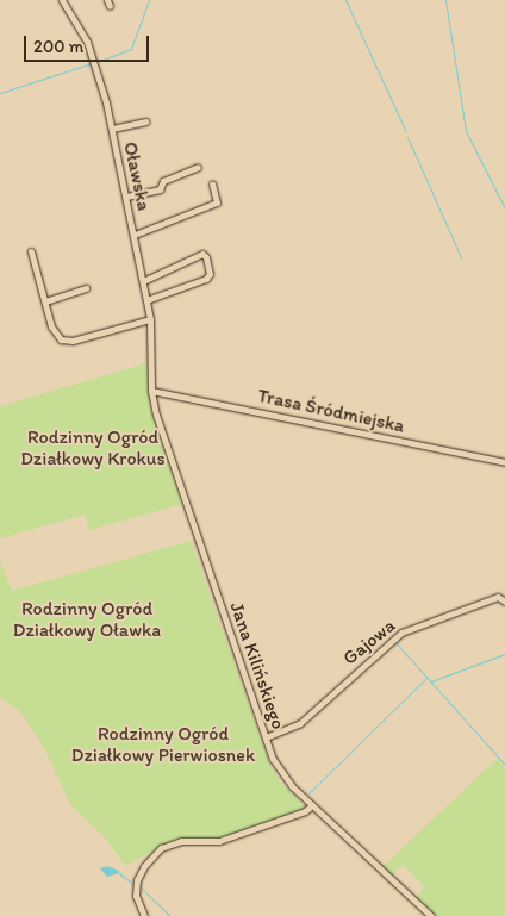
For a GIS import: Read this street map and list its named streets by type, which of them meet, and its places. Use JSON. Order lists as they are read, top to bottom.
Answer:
{
  "streets": {
    "street": [
      "Oławska",
      "Trasa Śródmiejska",
      "Gajowa",
      "Jana Kilińskiego"
    ]
  },
  "crossings": [
    ["Oławska", "Jana Kilińskiego"],
    ["Trasa Śródmiejska", "Jana Kilińskiego"],
    ["Gajowa", "Jana Kilińskiego"]
  ],
  "parks": ["Rodzinny Ogród Działkowy Krokus", "Rodzinny Ogród Działkowy Oławka", "Rodzinny Ogród Działkowy Pierwiosnek"],
  "scale_bar": "200 m"
}
